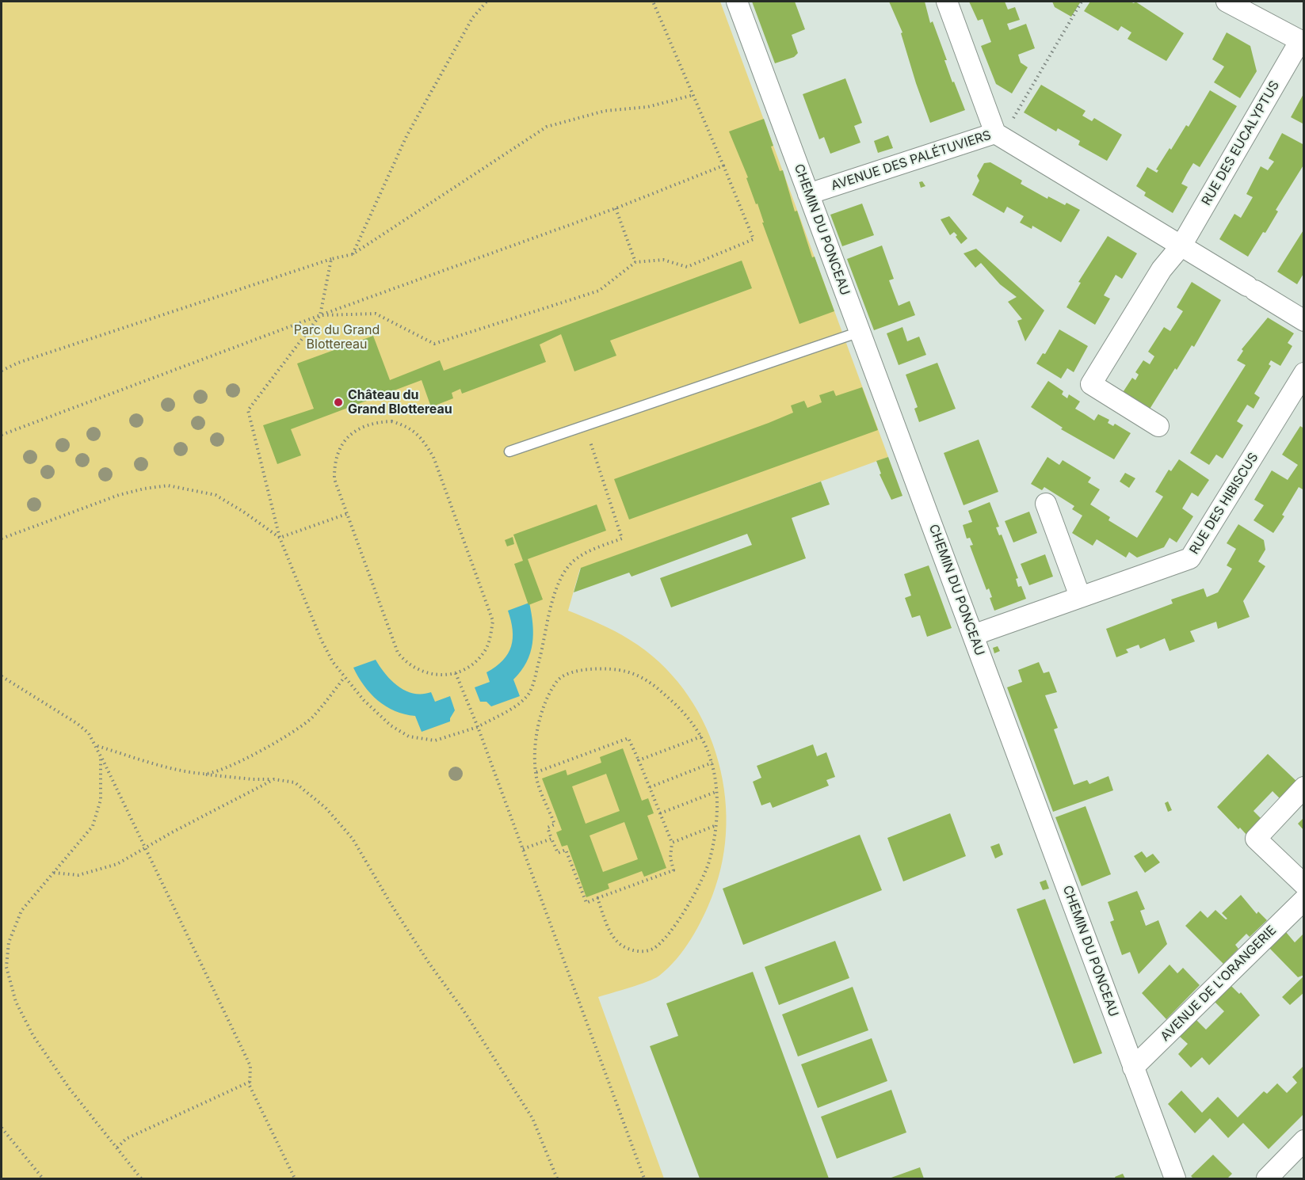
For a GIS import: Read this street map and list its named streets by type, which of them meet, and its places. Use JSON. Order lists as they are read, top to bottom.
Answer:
{
  "streets": {
    "street": [
      "RUE DES EUCALYPTUS",
      "AVENUE DES PALÉTUVIERS",
      "CHEMIN DU PONCEAU",
      "RUE DES HIBISCUS",
      "AVENUE DE L'ORANGERIE"
    ]
  },
  "crossings": [
    ["RUE DES EUCALYPTUS", "AVENUE DES PALÉTUVIERS"],
    ["AVENUE DES PALÉTUVIERS", "CHEMIN DU PONCEAU"],
    ["CHEMIN DU PONCEAU", "RUE DES HIBISCUS"],
    ["CHEMIN DU PONCEAU", "AVENUE DE L'ORANGERIE"]
  ],
  "parks": ["Parc du Grand Blottereau"],
  "places": ["Château du Grand Blottereau"]
}
